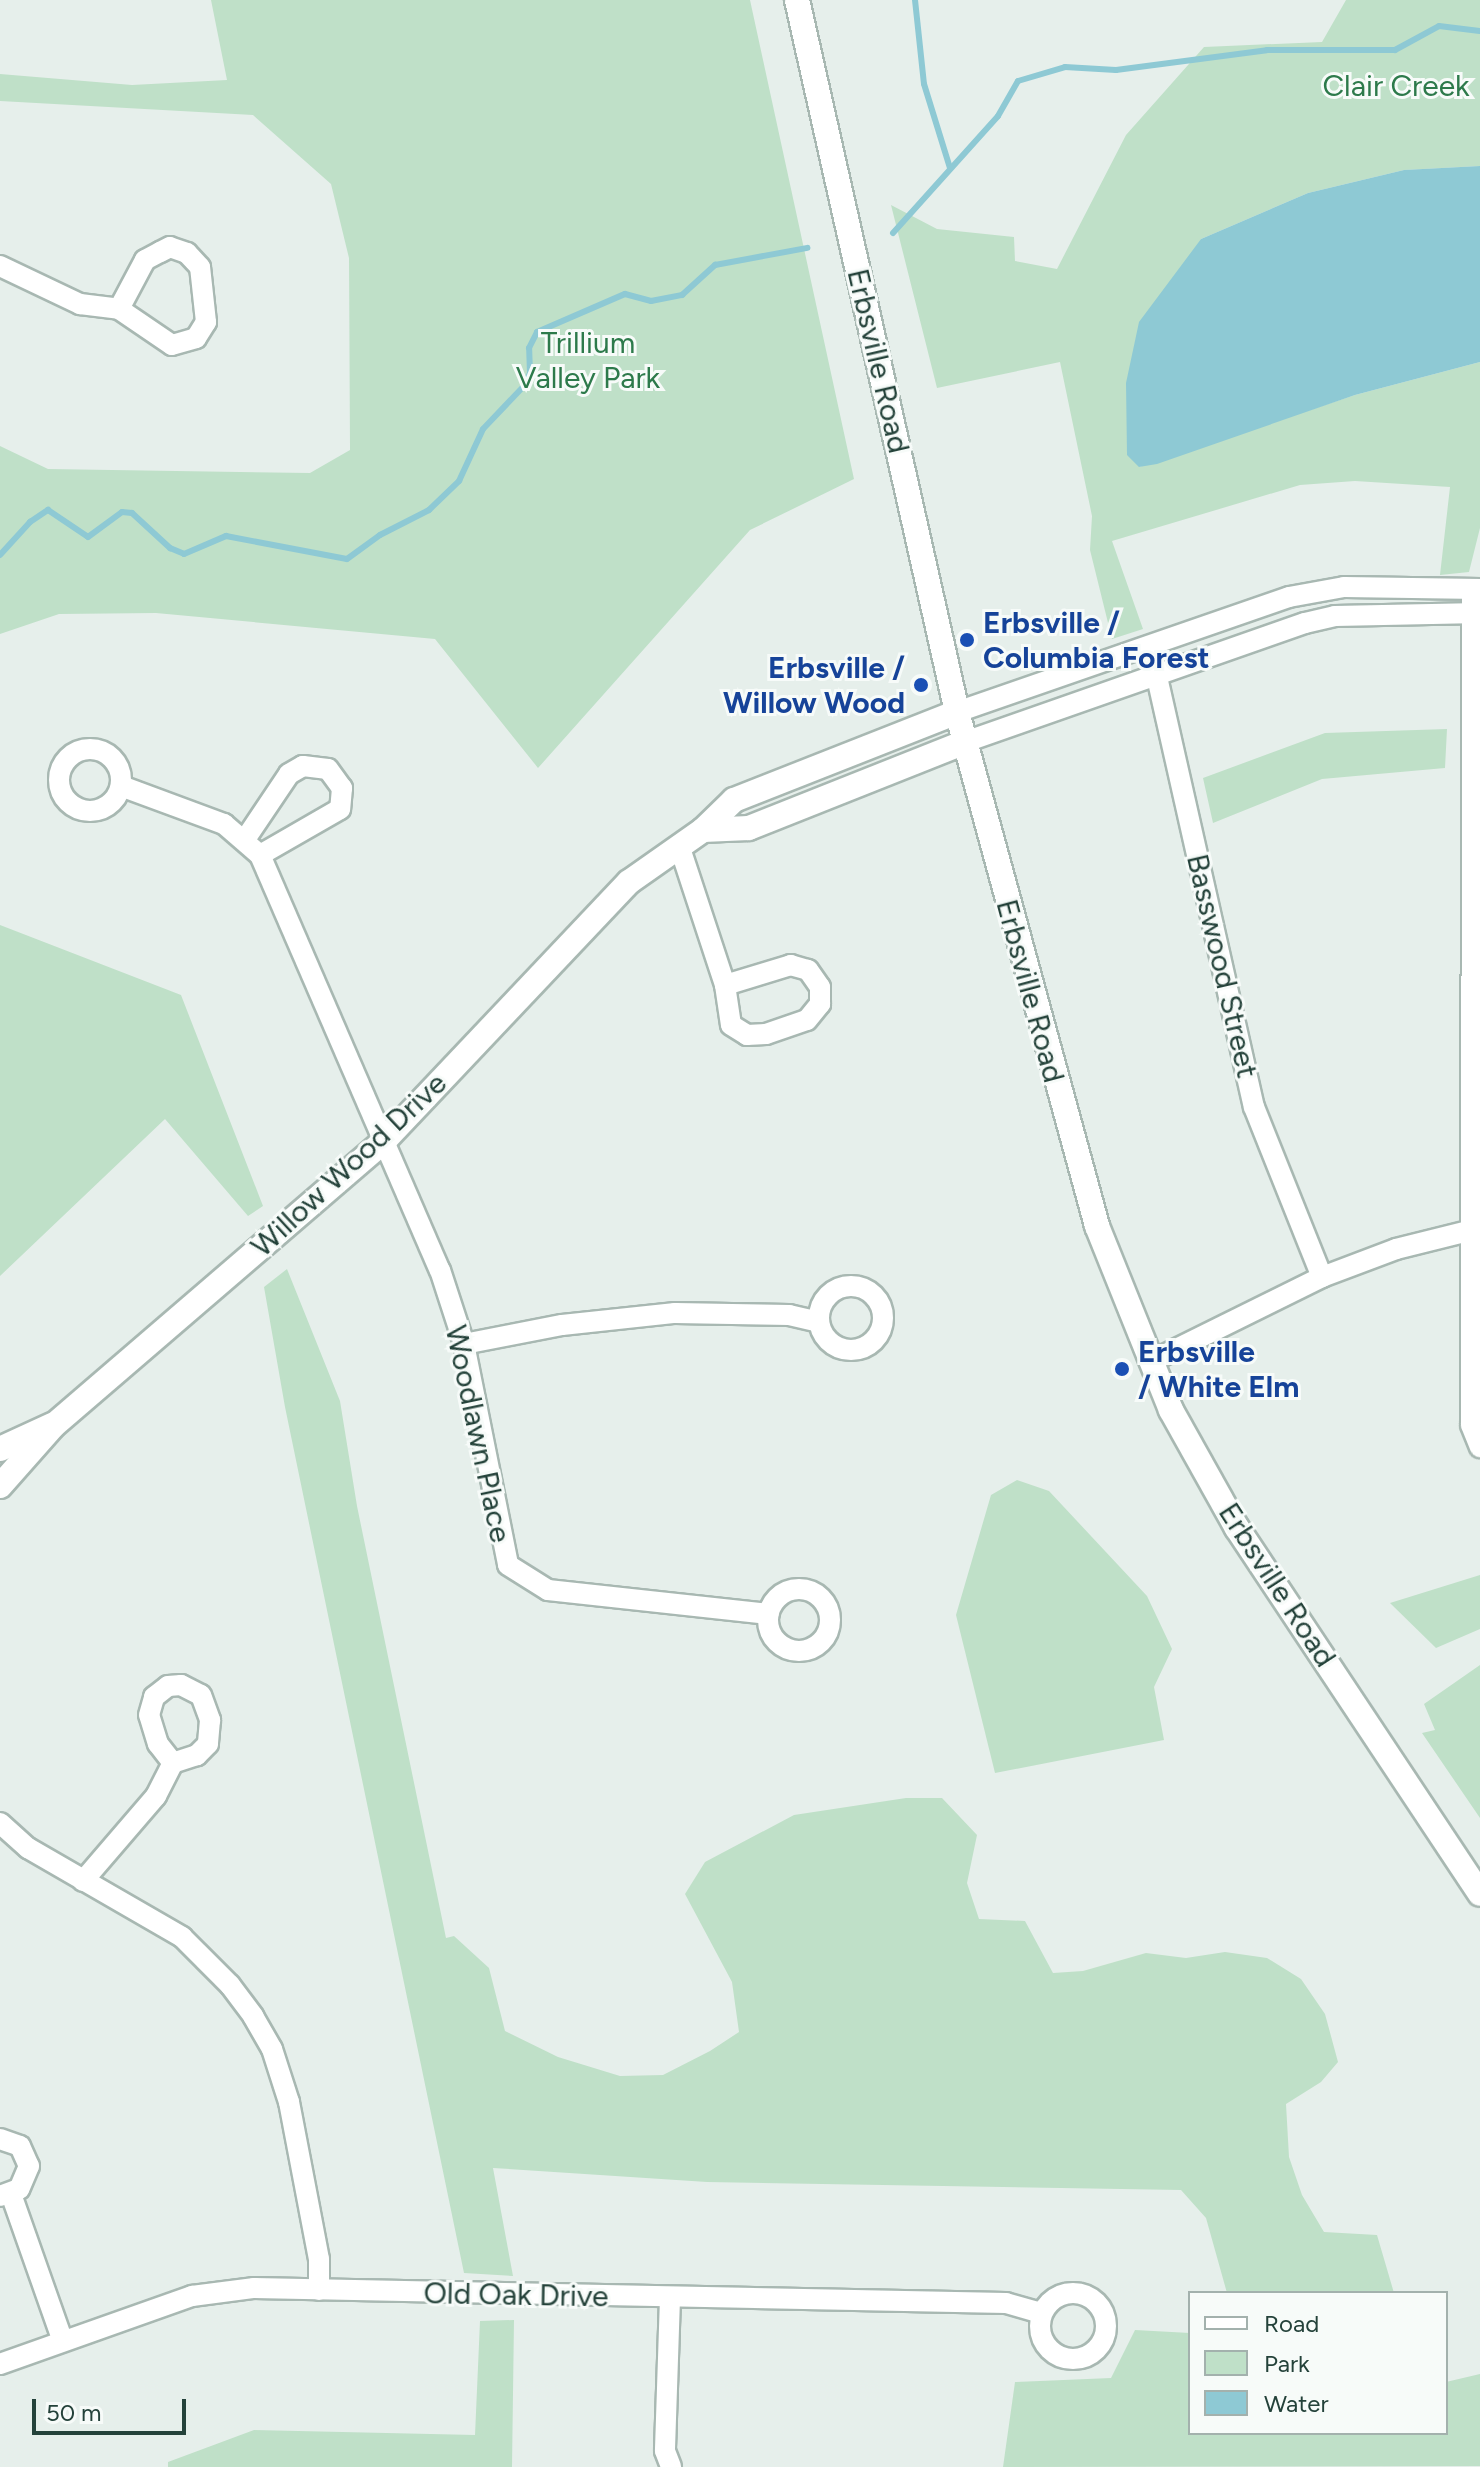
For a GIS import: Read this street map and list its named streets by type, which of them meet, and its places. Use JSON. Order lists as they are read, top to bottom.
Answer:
{
  "streets": {
    "main road": ["Erbsville Road", "Willow Wood Drive"],
    "street": ["Basswood Street", "Woodlawn Place", "Old Oak Drive"]
  },
  "crossings": [
    ["Erbsville Road", "Willow Wood Drive"],
    ["Willow Wood Drive", "Woodlawn Place"]
  ],
  "parks": ["Clair Creek", "Trillium Valley Park"],
  "places": ["Erbsville / Columbia Forest", "Erbsville / Willow Wood", "Erbsville / White Elm"],
  "legend": ["Road", "Park", "Water"],
  "scale_bar": "50 m"
}
